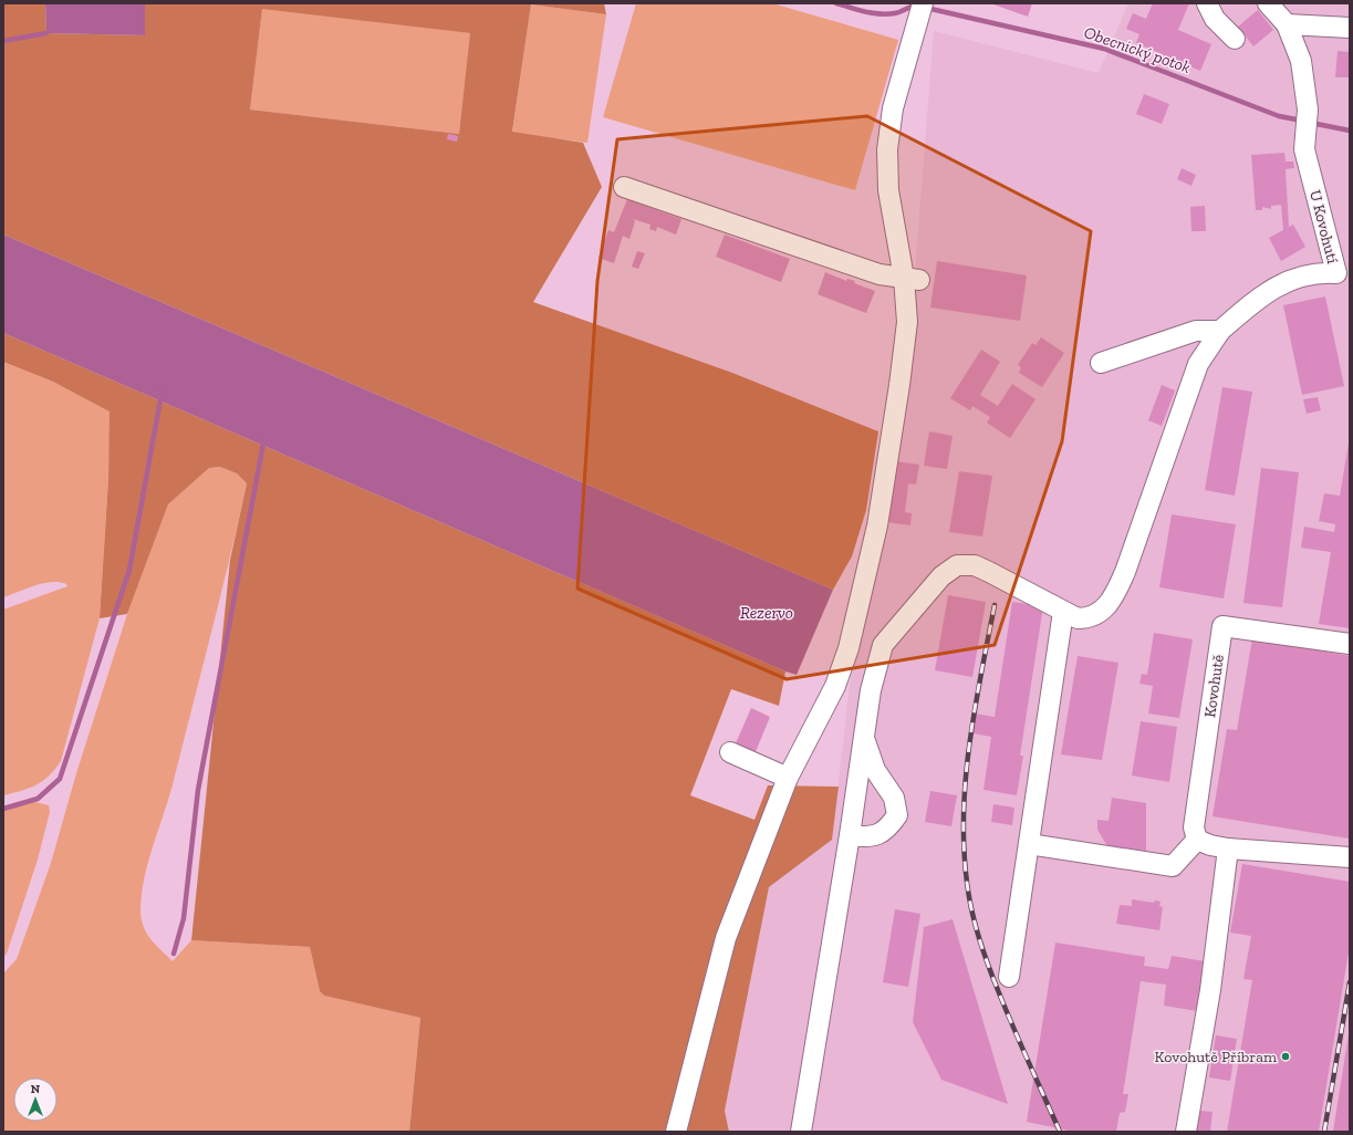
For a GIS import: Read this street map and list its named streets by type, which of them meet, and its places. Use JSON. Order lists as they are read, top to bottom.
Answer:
{
  "streets": {
    "street": ["U Kovohutí", "Kovohutě"]
  },
  "water": ["Obecnický potok", "Rezervo"],
  "places": ["Kovohutě Příbram"],
  "north": "top"
}
